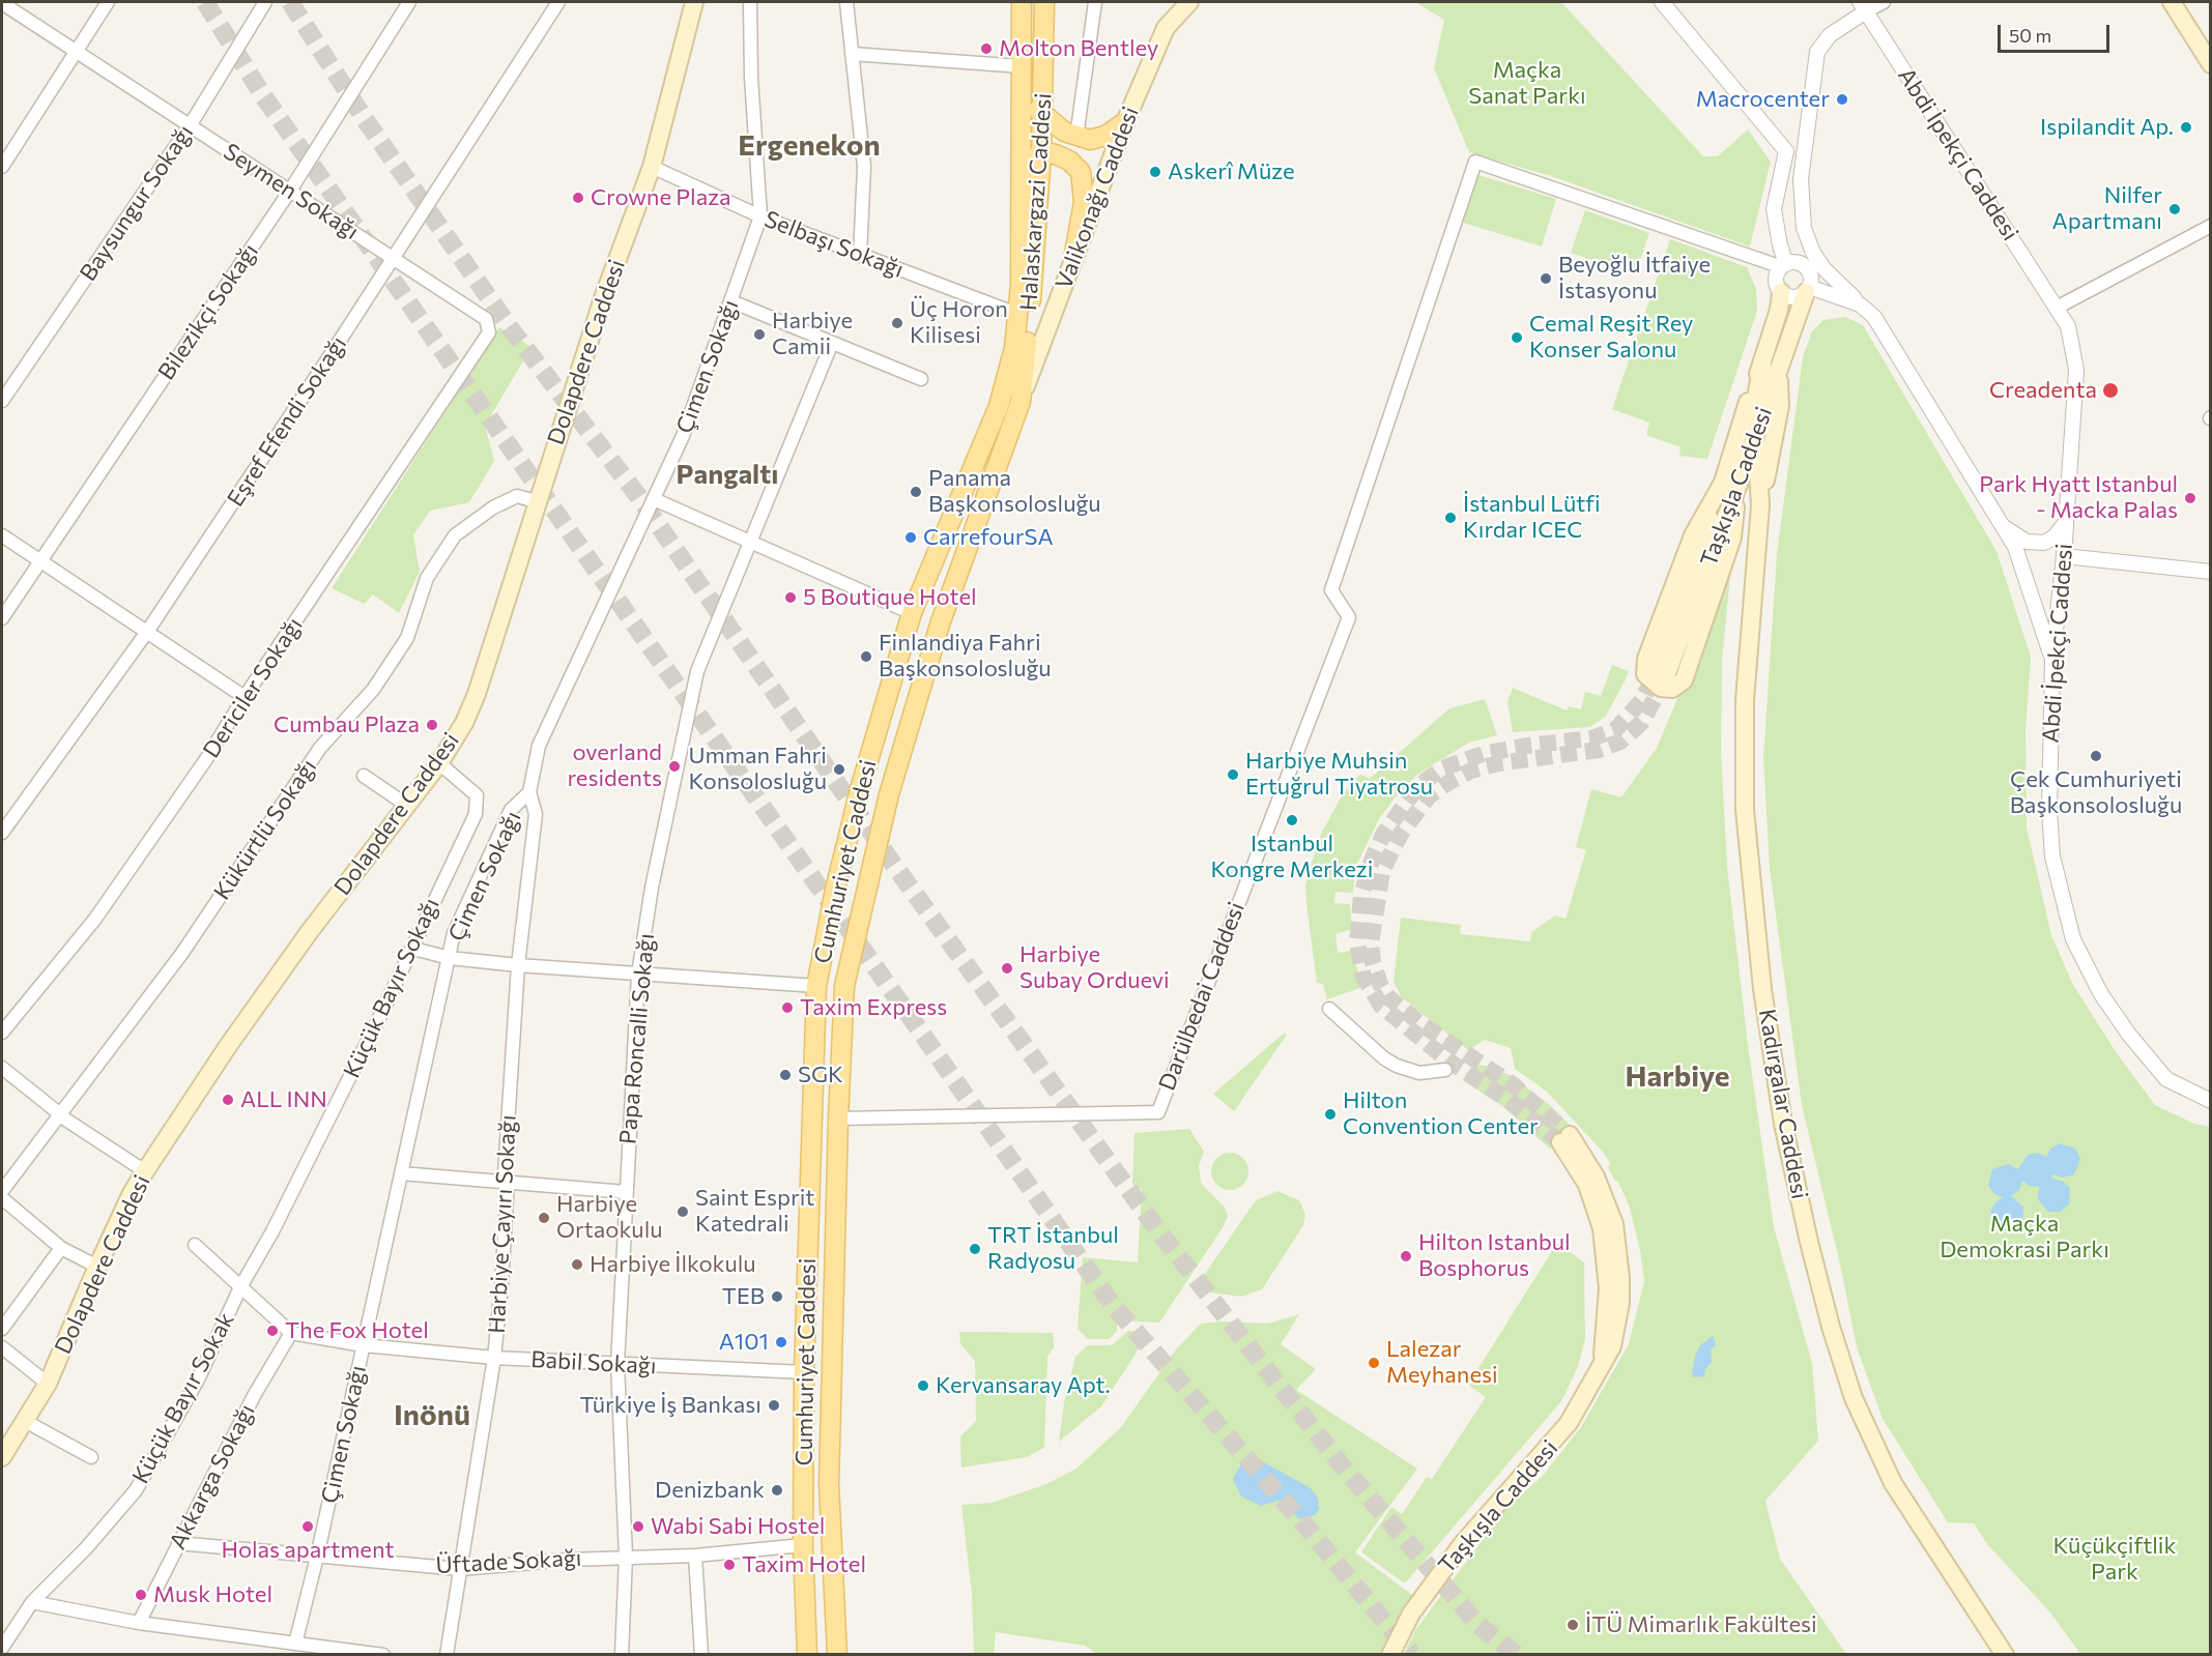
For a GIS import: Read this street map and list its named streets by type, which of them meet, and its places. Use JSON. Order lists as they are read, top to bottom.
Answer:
{
  "streets": {
    "main road": [
      "Valikonağı Caddesi",
      "Halaskargazi Caddesi",
      "Dolapdere Caddesi",
      "Taşkışla Caddesi",
      "Cumhuriyet Caddesi",
      "Kadırgalar Caddesi"
    ],
    "street": [
      "Abdi İpekçi Caddesi",
      "Seymen Sokağı",
      "Baysungur Sokağı",
      "Selbaşı Sokağı",
      "Bilezikçi Sokağı",
      "Çimen Sokağı",
      "Eşref Efendi Sokağı",
      "Dericiler Sokağı",
      "Kükürtlü Sokağı",
      "Küçük Bayır Sokağı",
      "Darülbedai Caddesi",
      "Papa Roncalli Sokağı",
      "Harbiye Çayırı Sokağı",
      "Babil Sokağı",
      "Küçük Bayır Sokak",
      "Akkarga Sokağı",
      "Üftade Sokağı"
    ]
  },
  "crossings": [
    ["Seymen Sokağı", "Baysungur Sokağı"],
    ["Seymen Sokağı", "Bilezikçi Sokağı"],
    ["Seymen Sokağı", "Eşref Efendi Sokağı"],
    ["Seymen Sokağı", "Dericiler Sokağı"],
    ["Valikonağı Caddesi", "Halaskargazi Caddesi"],
    ["Valikonağı Caddesi", "Cumhuriyet Caddesi"],
    ["Halaskargazi Caddesi", "Cumhuriyet Caddesi"],
    ["Selbaşı Sokağı", "Dolapdere Caddesi"],
    ["Selbaşı Sokağı", "Çimen Sokağı"],
    ["Selbaşı Sokağı", "Cumhuriyet Caddesi"],
    ["Dolapdere Caddesi", "Kükürtlü Sokağı"],
    ["Dolapdere Caddesi", "Küçük Bayır Sokağı"],
    ["Çimen Sokağı", "Harbiye Çayırı Sokağı"],
    ["Çimen Sokağı", "Babil Sokağı"],
    ["Çimen Sokağı", "Üftade Sokağı"],
    ["Eşref Efendi Sokağı", "Dericiler Sokağı"],
    ["Taşkışla Caddesi", "Darülbedai Caddesi"],
    ["Taşkışla Caddesi", "Kadırgalar Caddesi"],
    ["Cumhuriyet Caddesi", "Darülbedai Caddesi"],
    ["Cumhuriyet Caddesi", "Babil Sokağı"],
    ["Cumhuriyet Caddesi", "Üftade Sokağı"],
    ["Küçük Bayır Sokağı", "Küçük Bayır Sokak"],
    ["Papa Roncalli Sokağı", "Babil Sokağı"],
    ["Papa Roncalli Sokağı", "Üftade Sokağı"],
    ["Harbiye Çayırı Sokağı", "Babil Sokağı"],
    ["Harbiye Çayırı Sokağı", "Üftade Sokağı"],
    ["Babil Sokağı", "Akkarga Sokağı"],
    ["Akkarga Sokağı", "Üftade Sokağı"]
  ],
  "districts": [
    "Ergenekon",
    "Pangaltı",
    "Harbiye",
    "Inönü"
  ],
  "parks": ["Maçka Sanat Parkı", "Maçka Demokrasi Parkı", "Küçükçiftlik Park"],
  "places": [
    "Molton Bentley",
    "Macrocenter",
    "Ispilandit Ap.",
    "Askerî Müze",
    "Crowne Plaza",
    "Nilfer Apartmanı",
    "Beyoğlu İtfaiye İstasyonu",
    "Üç Horon Kilisesi",
    "Harbiye Camii",
    "Cemal Reşit Rey Konser Salonu",
    "Creadenta",
    "Panama Başkonsolosluğu",
    "Park Hyatt Istanbul - Macka Palas",
    "İstanbul Lütfi Kırdar ICEC",
    "CarrefourSA",
    "5 Boutique Hotel",
    "Finlandiya Fahri Başkonsolosluğu",
    "Cumbau Plaza",
    "Çek Cumhuriyeti Başkonsolosluğu",
    "overland residents",
    "Umman Fahri Konsolosluğu",
    "Harbiye Muhsin Ertuğrul Tiyatrosu",
    "Istanbul Kongre Merkezi",
    "Harbiye Subay Orduevi",
    "Taxim Express",
    "SGK",
    "ALL INN",
    "Hilton Convention Center",
    "Saint Esprit Katedrali",
    "Harbiye Ortaokulu",
    "TRT İstanbul Radyosu",
    "Hilton Istanbul Bosphorus",
    "Harbiye İlkokulu",
    "TEB",
    "The Fox Hotel",
    "A101",
    "Lalezar Meyhanesi",
    "Kervansaray Apt.",
    "Türkiye İş Bankası",
    "Denizbank",
    "Holas apartment",
    "Wabi Sabi Hostel",
    "Taxim Hotel",
    "Musk Hotel",
    "İTÜ Mimarlık Fakültesi"
  ],
  "scale_bar": "50 m"
}
